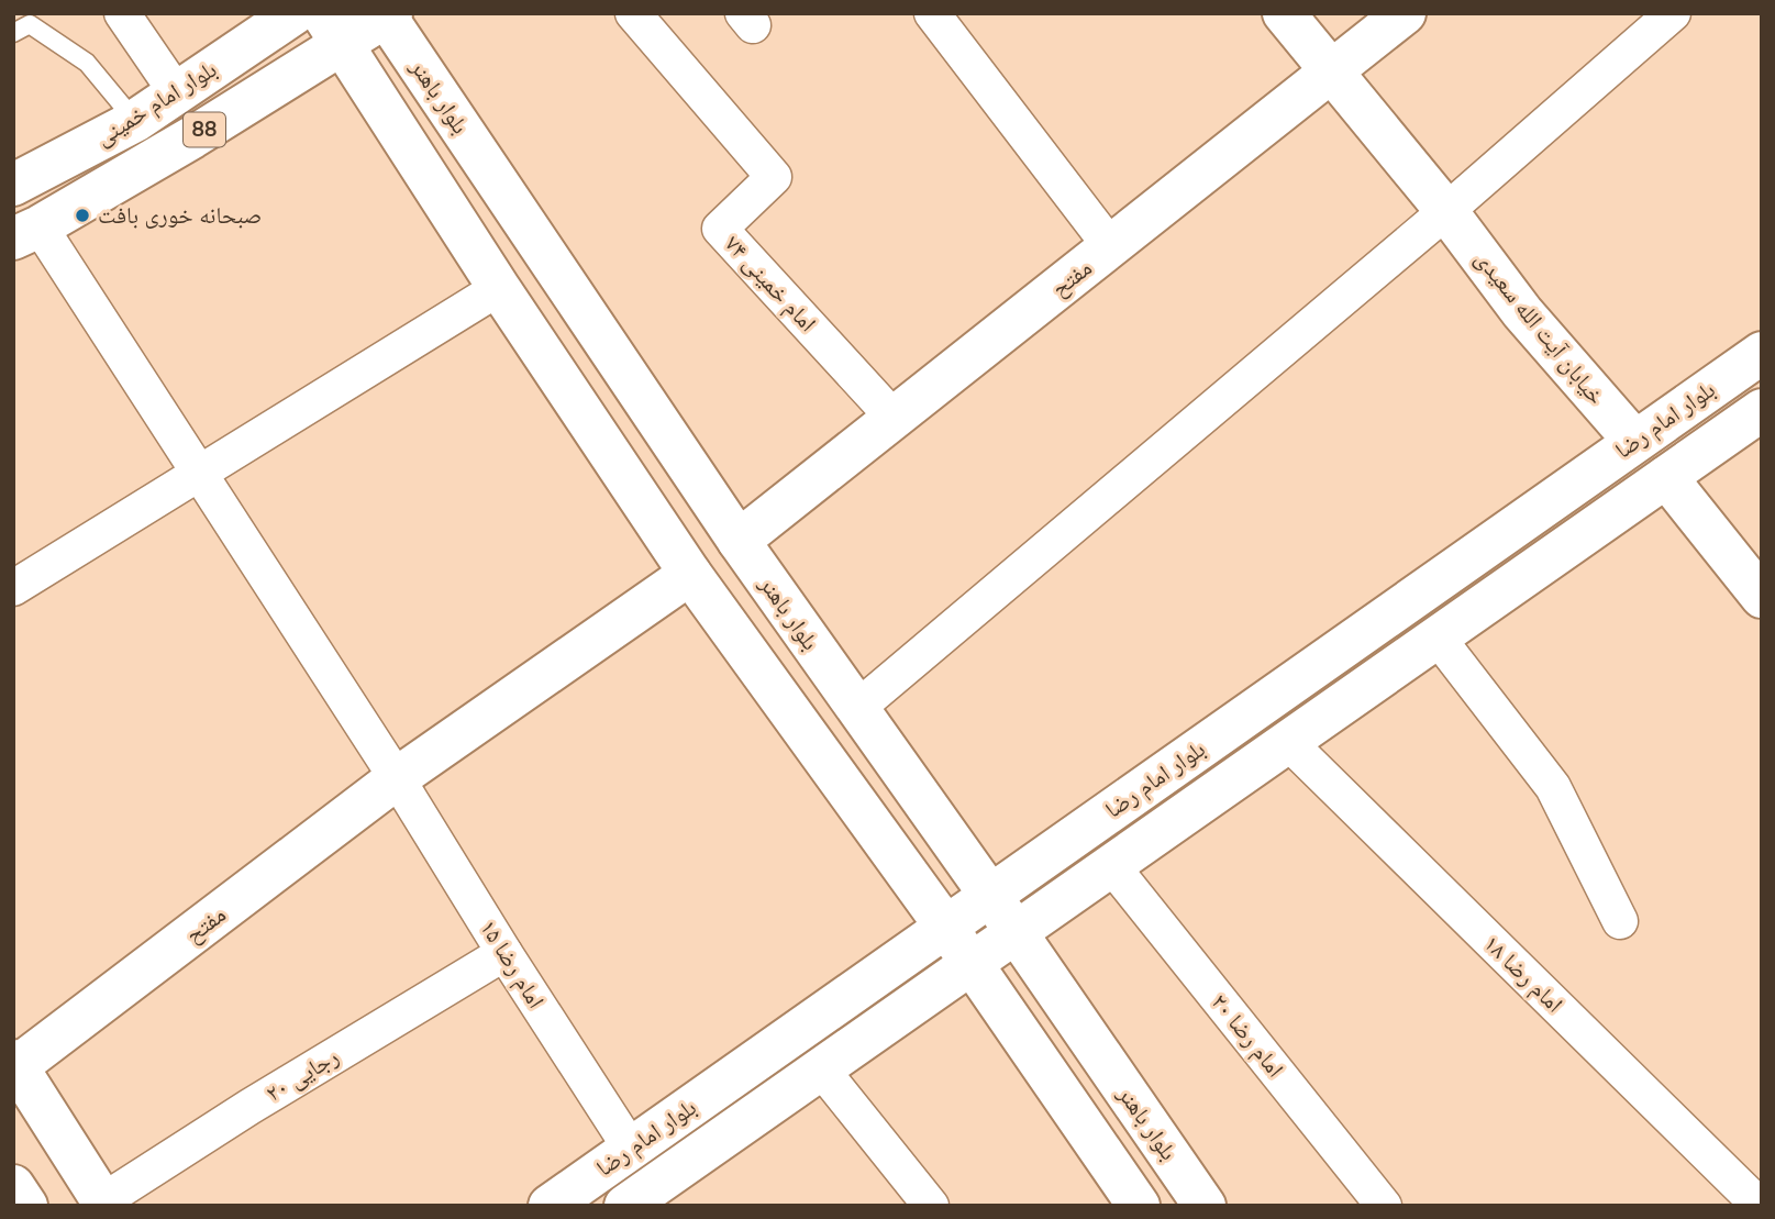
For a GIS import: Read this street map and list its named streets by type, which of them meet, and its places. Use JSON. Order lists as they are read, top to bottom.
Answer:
{
  "streets": {
    "main road": [
      "بلوار باهنر",
      "بلوار امام خمینی",
      "88",
      "مفتح",
      "خیابان آیت الله سعیدی",
      "بلوار امام رضا"
    ],
    "street": [
      "امام خمینی ۷۴",
      "امام رضا ۱۵",
      "امام رضا ۱۸",
      "امام رضا ۲۰",
      "رجایی ۲۰"
    ]
  },
  "crossings": [
    ["بلوار باهنر", "بلوار امام خمینی"],
    ["بلوار باهنر", "مفتح"],
    ["بلوار باهنر", "بلوار امام رضا"],
    ["مفتح", "امام خمینی ۷۴"],
    ["مفتح", "خیابان آیت الله سعیدی"],
    ["مفتح", "امام رضا ۱۵"],
    ["خیابان آیت الله سعیدی", "بلوار امام رضا"],
    ["بلوار امام رضا", "امام رضا ۱۵"],
    ["بلوار امام رضا", "امام رضا ۱۸"],
    ["بلوار امام رضا", "امام رضا ۲۰"],
    ["امام رضا ۱۵", "رجایی ۲۰"]
  ],
  "places": ["صبحانه خوری بافت"]
}
